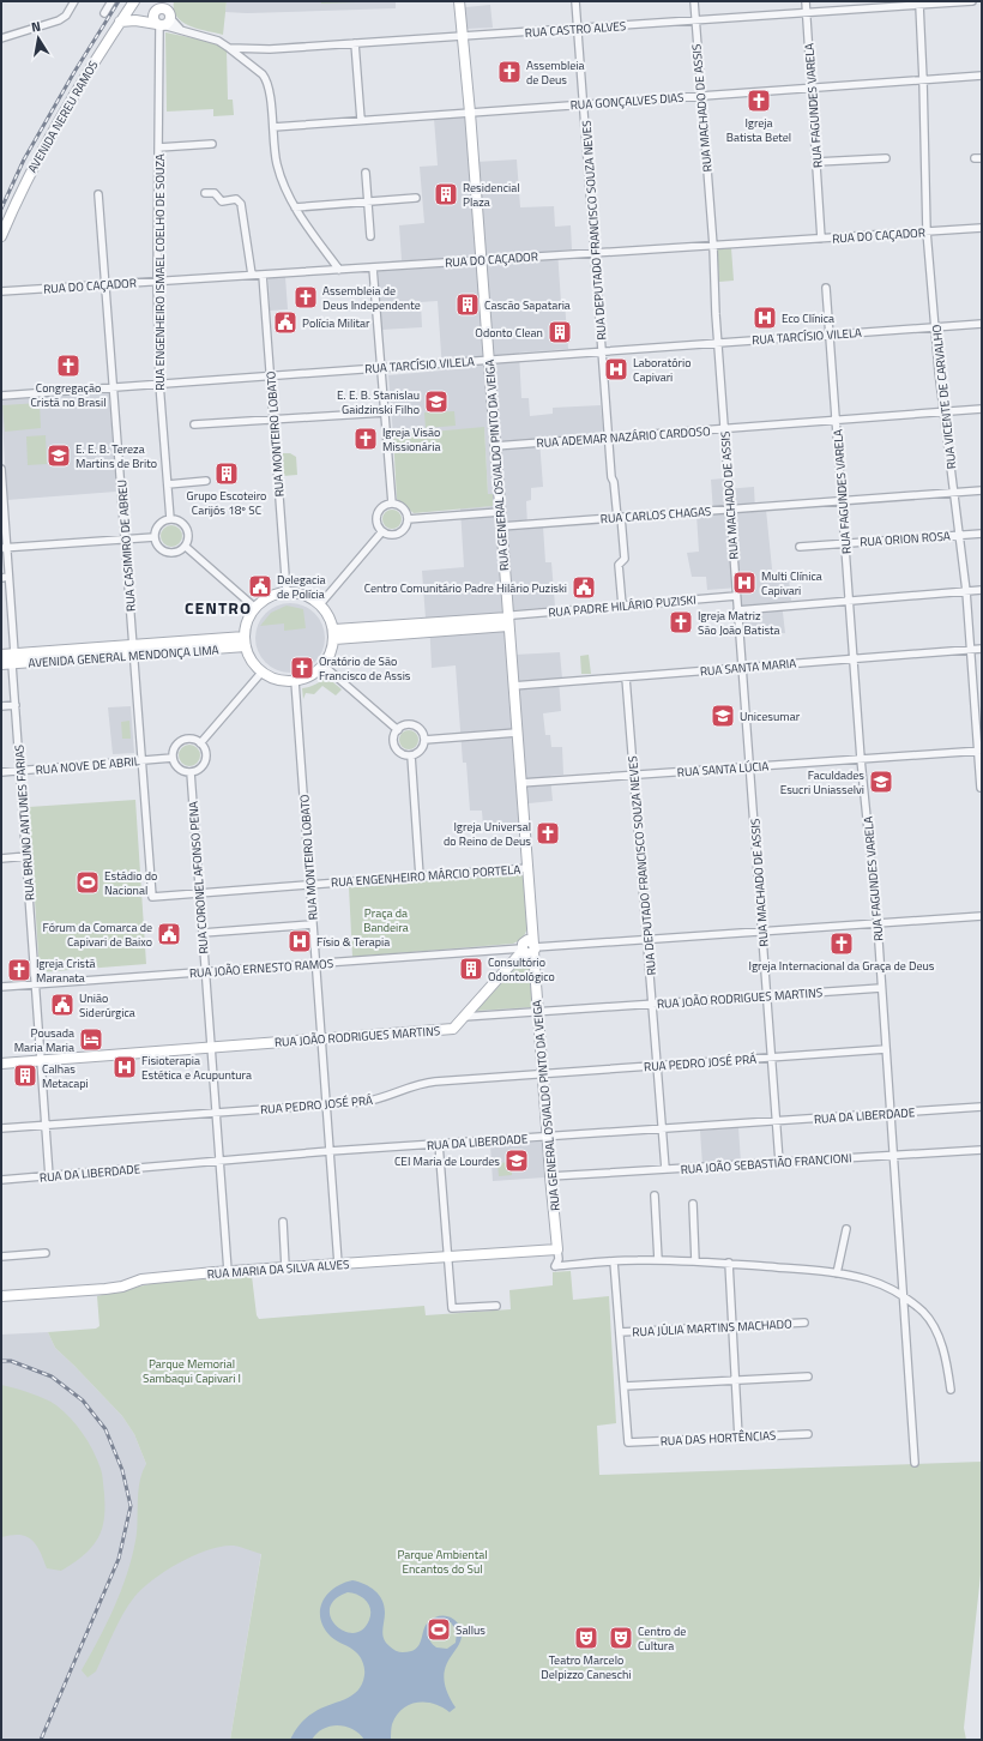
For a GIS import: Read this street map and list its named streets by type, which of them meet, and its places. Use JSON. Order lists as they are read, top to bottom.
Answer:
{
  "streets": {
    "street": [
      "RUA CASTRO ALVES",
      "RUA GONÇALVES DIAS",
      "RUA FAGUNDES VARELA",
      "RUA MACHADO DE ASSIS",
      "AVENIDA NEREU RAMOS",
      "RUA DEPUTADO FRANCISCO SOUZA NEVES",
      "RUA DO CAÇADOR",
      "RUA ENGENHEIRO ISMAEL COELHO DE SOUZA",
      "RUA TARCÍSIO VILELA",
      "RUA VICENTE DE CARVALHO",
      "RUA MONTEIRO LOBATO",
      "RUA ADEMAR NAZÁRIO CARDOSO",
      "RUA GENERAL OSVALDO PINTO DA VEIGA",
      "RUA CARLOS CHAGAS",
      "RUA ORION ROSA",
      "RUA CASIMIRO DE ABREU",
      "RUA PADRE HILÁRIO PUZISKI",
      "AVENIDA GENERAL MENDONÇA LIMA",
      "RUA SANTA MARIA",
      "RUA NOVE DE ABRIL",
      "RUA SANTA LÚCIA",
      "RUA BRUNO ANTUNES FARIAS",
      "RUA ENGENHEIRO MÁRCIO PORTELA",
      "RUA CORONEL AFONSO PENA",
      "RUA JOÃO ERNESTO RAMOS",
      "RUA JOÃO RODRIGUES MARTINS",
      "RUA PEDRO JOSÉ PRÁ",
      "RUA DA LIBERDADE",
      "RUA JOÃO SEBASTIÃO FRANCIONI",
      "RUA MARIA DA SILVA ALVES",
      "RUA JÚLIA MARTINS MACHADO",
      "RUA DAS HORTÊNCIAS"
    ]
  },
  "crossings": [
    ["RUA CASTRO ALVES", "RUA FAGUNDES VARELA"],
    ["RUA CASTRO ALVES", "RUA MACHADO DE ASSIS"],
    ["RUA CASTRO ALVES", "AVENIDA NEREU RAMOS"],
    ["RUA CASTRO ALVES", "RUA DEPUTADO FRANCISCO SOUZA NEVES"],
    ["RUA CASTRO ALVES", "RUA ENGENHEIRO ISMAEL COELHO DE SOUZA"],
    ["RUA CASTRO ALVES", "RUA VICENTE DE CARVALHO"],
    ["RUA CASTRO ALVES", "RUA GENERAL OSVALDO PINTO DA VEIGA"],
    ["RUA GONÇALVES DIAS", "RUA FAGUNDES VARELA"],
    ["RUA GONÇALVES DIAS", "RUA MACHADO DE ASSIS"],
    ["RUA GONÇALVES DIAS", "RUA DEPUTADO FRANCISCO SOUZA NEVES"],
    ["RUA GONÇALVES DIAS", "RUA VICENTE DE CARVALHO"],
    ["RUA GONÇALVES DIAS", "RUA GENERAL OSVALDO PINTO DA VEIGA"],
    ["RUA FAGUNDES VARELA", "RUA DO CAÇADOR"],
    ["RUA FAGUNDES VARELA", "RUA TARCÍSIO VILELA"],
    ["RUA FAGUNDES VARELA", "RUA ADEMAR NAZÁRIO CARDOSO"],
    ["RUA FAGUNDES VARELA", "RUA CARLOS CHAGAS"],
    ["RUA FAGUNDES VARELA", "RUA ORION ROSA"],
    ["RUA FAGUNDES VARELA", "RUA SANTA MARIA"],
    ["RUA FAGUNDES VARELA", "RUA SANTA LÚCIA"],
    ["RUA FAGUNDES VARELA", "RUA JOÃO ERNESTO RAMOS"],
    ["RUA FAGUNDES VARELA", "RUA JOÃO RODRIGUES MARTINS"],
    ["RUA FAGUNDES VARELA", "RUA PEDRO JOSÉ PRÁ"],
    ["RUA FAGUNDES VARELA", "RUA DA LIBERDADE"],
    ["RUA FAGUNDES VARELA", "RUA JOÃO SEBASTIÃO FRANCIONI"],
    ["RUA MACHADO DE ASSIS", "RUA DO CAÇADOR"],
    ["RUA MACHADO DE ASSIS", "RUA TARCÍSIO VILELA"],
    ["RUA MACHADO DE ASSIS", "RUA ADEMAR NAZÁRIO CARDOSO"],
    ["RUA MACHADO DE ASSIS", "RUA CARLOS CHAGAS"],
    ["RUA MACHADO DE ASSIS", "RUA PADRE HILÁRIO PUZISKI"],
    ["RUA MACHADO DE ASSIS", "RUA SANTA MARIA"],
    ["RUA MACHADO DE ASSIS", "RUA SANTA LÚCIA"],
    ["RUA MACHADO DE ASSIS", "RUA JOÃO ERNESTO RAMOS"],
    ["RUA MACHADO DE ASSIS", "RUA JOÃO RODRIGUES MARTINS"],
    ["RUA MACHADO DE ASSIS", "RUA PEDRO JOSÉ PRÁ"],
    ["RUA MACHADO DE ASSIS", "RUA DA LIBERDADE"],
    ["RUA MACHADO DE ASSIS", "RUA JOÃO SEBASTIÃO FRANCIONI"],
    ["RUA DEPUTADO FRANCISCO SOUZA NEVES", "RUA DO CAÇADOR"],
    ["RUA DEPUTADO FRANCISCO SOUZA NEVES", "RUA TARCÍSIO VILELA"],
    ["RUA DEPUTADO FRANCISCO SOUZA NEVES", "RUA ADEMAR NAZÁRIO CARDOSO"],
    ["RUA DEPUTADO FRANCISCO SOUZA NEVES", "RUA CARLOS CHAGAS"],
    ["RUA DEPUTADO FRANCISCO SOUZA NEVES", "RUA PADRE HILÁRIO PUZISKI"],
    ["RUA DEPUTADO FRANCISCO SOUZA NEVES", "RUA SANTA MARIA"],
    ["RUA DEPUTADO FRANCISCO SOUZA NEVES", "RUA SANTA LÚCIA"],
    ["RUA DEPUTADO FRANCISCO SOUZA NEVES", "RUA JOÃO ERNESTO RAMOS"],
    ["RUA DEPUTADO FRANCISCO SOUZA NEVES", "RUA JOÃO RODRIGUES MARTINS"],
    ["RUA DEPUTADO FRANCISCO SOUZA NEVES", "RUA PEDRO JOSÉ PRÁ"],
    ["RUA DEPUTADO FRANCISCO SOUZA NEVES", "RUA DA LIBERDADE"],
    ["RUA DEPUTADO FRANCISCO SOUZA NEVES", "RUA JOÃO SEBASTIÃO FRANCIONI"],
    ["RUA DO CAÇADOR", "RUA ENGENHEIRO ISMAEL COELHO DE SOUZA"],
    ["RUA DO CAÇADOR", "RUA VICENTE DE CARVALHO"],
    ["RUA DO CAÇADOR", "RUA MONTEIRO LOBATO"],
    ["RUA DO CAÇADOR", "RUA GENERAL OSVALDO PINTO DA VEIGA"],
    ["RUA DO CAÇADOR", "RUA CASIMIRO DE ABREU"],
    ["RUA ENGENHEIRO ISMAEL COELHO DE SOUZA", "RUA TARCÍSIO VILELA"],
    ["RUA TARCÍSIO VILELA", "RUA VICENTE DE CARVALHO"],
    ["RUA TARCÍSIO VILELA", "RUA MONTEIRO LOBATO"],
    ["RUA TARCÍSIO VILELA", "RUA GENERAL OSVALDO PINTO DA VEIGA"],
    ["RUA TARCÍSIO VILELA", "RUA CASIMIRO DE ABREU"],
    ["RUA VICENTE DE CARVALHO", "RUA ADEMAR NAZÁRIO CARDOSO"],
    ["RUA VICENTE DE CARVALHO", "RUA CARLOS CHAGAS"],
    ["RUA VICENTE DE CARVALHO", "RUA ORION ROSA"],
    ["RUA VICENTE DE CARVALHO", "RUA SANTA MARIA"],
    ["RUA VICENTE DE CARVALHO", "RUA SANTA LÚCIA"],
    ["RUA MONTEIRO LOBATO", "AVENIDA GENERAL MENDONÇA LIMA"],
    ["RUA MONTEIRO LOBATO", "RUA ENGENHEIRO MÁRCIO PORTELA"],
    ["RUA MONTEIRO LOBATO", "RUA JOÃO ERNESTO RAMOS"],
    ["RUA MONTEIRO LOBATO", "RUA JOÃO RODRIGUES MARTINS"],
    ["RUA MONTEIRO LOBATO", "RUA PEDRO JOSÉ PRÁ"],
    ["RUA MONTEIRO LOBATO", "RUA DA LIBERDADE"],
    ["RUA MONTEIRO LOBATO", "RUA MARIA DA SILVA ALVES"],
    ["RUA ADEMAR NAZÁRIO CARDOSO", "RUA GENERAL OSVALDO PINTO DA VEIGA"],
    ["RUA GENERAL OSVALDO PINTO DA VEIGA", "RUA CARLOS CHAGAS"],
    ["RUA GENERAL OSVALDO PINTO DA VEIGA", "RUA PADRE HILÁRIO PUZISKI"],
    ["RUA GENERAL OSVALDO PINTO DA VEIGA", "RUA SANTA MARIA"],
    ["RUA GENERAL OSVALDO PINTO DA VEIGA", "RUA SANTA LÚCIA"],
    ["RUA GENERAL OSVALDO PINTO DA VEIGA", "RUA ENGENHEIRO MÁRCIO PORTELA"],
    ["RUA GENERAL OSVALDO PINTO DA VEIGA", "RUA JOÃO ERNESTO RAMOS"],
    ["RUA GENERAL OSVALDO PINTO DA VEIGA", "RUA JOÃO RODRIGUES MARTINS"],
    ["RUA GENERAL OSVALDO PINTO DA VEIGA", "RUA PEDRO JOSÉ PRÁ"],
    ["RUA GENERAL OSVALDO PINTO DA VEIGA", "RUA DA LIBERDADE"],
    ["RUA GENERAL OSVALDO PINTO DA VEIGA", "RUA JOÃO SEBASTIÃO FRANCIONI"],
    ["RUA GENERAL OSVALDO PINTO DA VEIGA", "RUA MARIA DA SILVA ALVES"],
    ["RUA CASIMIRO DE ABREU", "AVENIDA GENERAL MENDONÇA LIMA"],
    ["RUA CASIMIRO DE ABREU", "RUA NOVE DE ABRIL"],
    ["RUA CASIMIRO DE ABREU", "RUA ENGENHEIRO MÁRCIO PORTELA"],
    ["AVENIDA GENERAL MENDONÇA LIMA", "RUA BRUNO ANTUNES FARIAS"],
    ["RUA NOVE DE ABRIL", "RUA BRUNO ANTUNES FARIAS"],
    ["RUA NOVE DE ABRIL", "RUA CORONEL AFONSO PENA"],
    ["RUA BRUNO ANTUNES FARIAS", "RUA JOÃO ERNESTO RAMOS"],
    ["RUA BRUNO ANTUNES FARIAS", "RUA JOÃO RODRIGUES MARTINS"],
    ["RUA BRUNO ANTUNES FARIAS", "RUA PEDRO JOSÉ PRÁ"],
    ["RUA BRUNO ANTUNES FARIAS", "RUA DA LIBERDADE"],
    ["RUA ENGENHEIRO MÁRCIO PORTELA", "RUA CORONEL AFONSO PENA"],
    ["RUA CORONEL AFONSO PENA", "RUA JOÃO ERNESTO RAMOS"],
    ["RUA CORONEL AFONSO PENA", "RUA JOÃO RODRIGUES MARTINS"],
    ["RUA CORONEL AFONSO PENA", "RUA PEDRO JOSÉ PRÁ"],
    ["RUA CORONEL AFONSO PENA", "RUA DA LIBERDADE"],
    ["RUA CORONEL AFONSO PENA", "RUA MARIA DA SILVA ALVES"]
  ],
  "districts": ["CENTRO"],
  "parks": ["Praça da Bandeira", "Parque Memorial Sambaqui Capivari I", "Parque Ambiental Encantos do Sul"],
  "places": {
    "church": [
      "Assembleia de Deus",
      "Igreja Batista Betel",
      "Assembleia de Deus Independente",
      "Congregação Cristã no Brasil",
      "Igreja Visão Missionária",
      "Igreja Matriz São João Batista",
      "Oratório de São Francisco de Assis",
      "Igreja Universal do Reino de Deus",
      "Igreja Internacional da Graça de Deus",
      "Igreja Cristã Maranata"
    ],
    "building": [
      "Residencial Plaza",
      "Cascão Sapataria",
      "Odonto Clean",
      "Grupo Escoteiro Carijós 18º SC",
      "Consultório Odontológico",
      "Calhas Metacapi"
    ],
    "hospital": [
      "Eco Clínica",
      "Laboratório Capivari",
      "Multi Clínica Capivari",
      "Físio & Terapia",
      "Fisioterapia Estética e Acupuntura"
    ],
    "public building": [
      "Polícia Militar",
      "Delegacia de Polícia",
      "Centro Comunitário Padre Hilário Puziski",
      "Fórum da Comarca de Capivari de Baixo",
      "União Siderúrgica"
    ],
    "school or university": [
      "E. E. B. Stanislau Gaidzinski Filho",
      "E. E. B. Tereza Martins de Brito",
      "Unicesumar",
      "Faculdades Esucri Uniasselvi",
      "CEI Maria de Lourdes"
    ],
    "sports": ["Estádio do Nacional", "Sallus"],
    "hotel": ["Pousada Maria Maria"],
    "theatre": ["Teatro Marcelo Delpizzo Caneschi", "Centro de Cultura"]
  },
  "north": "top"
}
